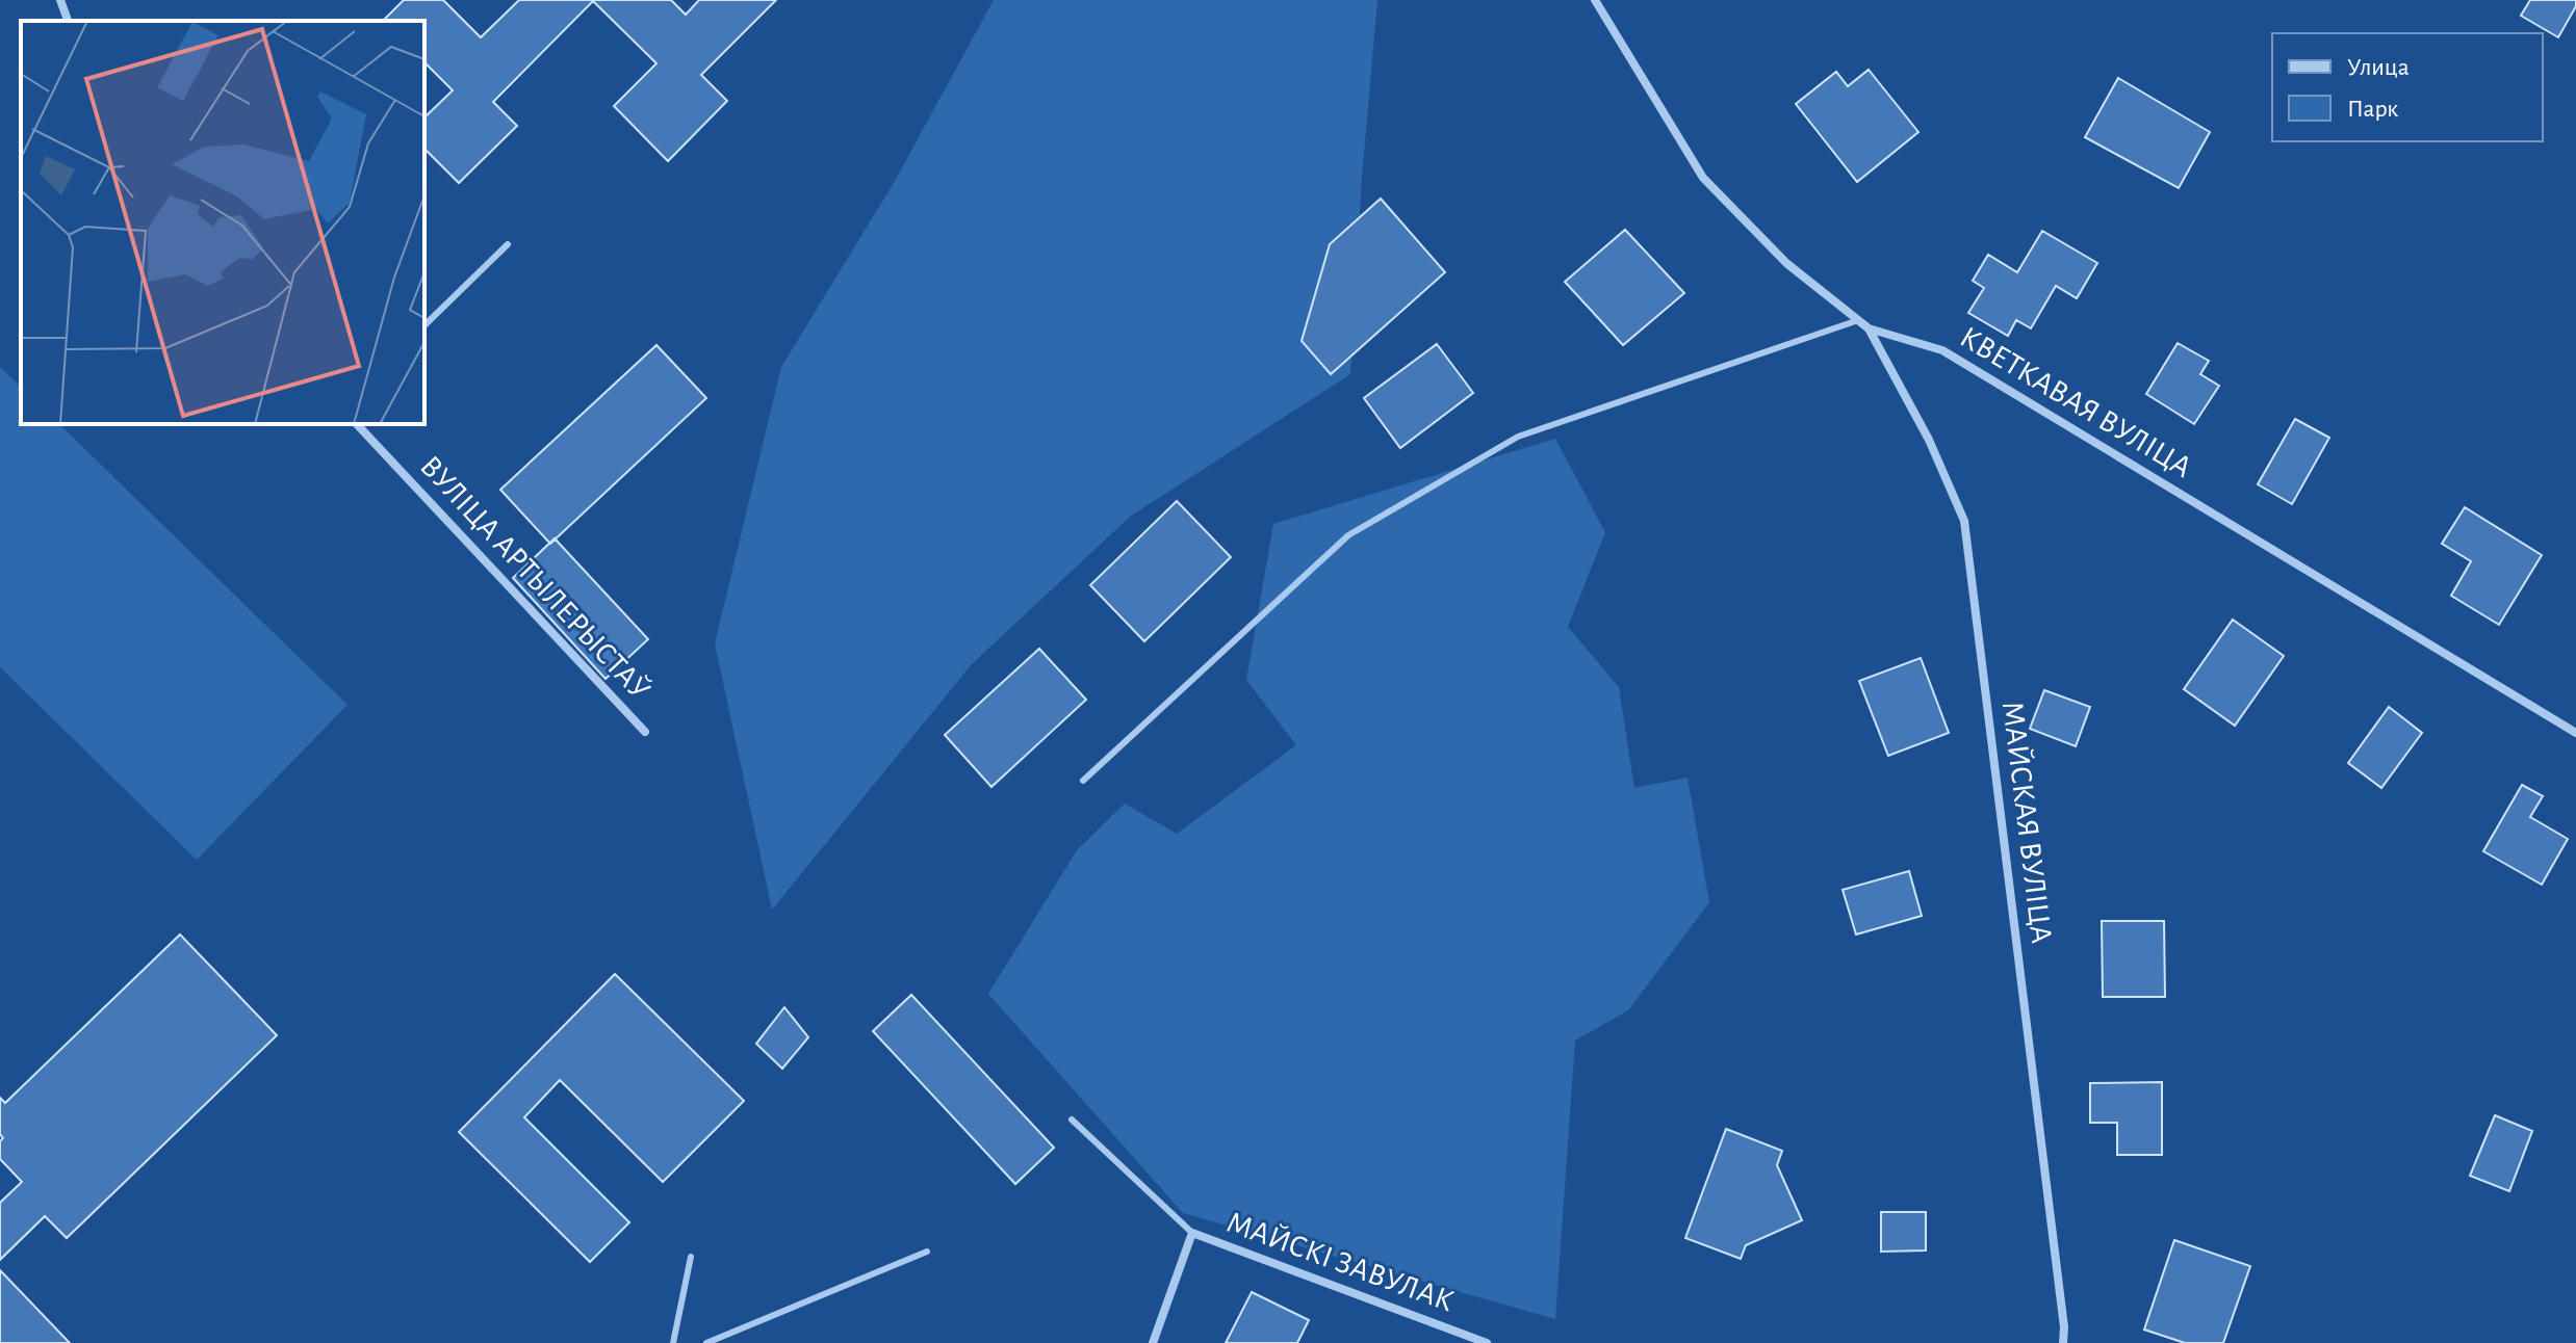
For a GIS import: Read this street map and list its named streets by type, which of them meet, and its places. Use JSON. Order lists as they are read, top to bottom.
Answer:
{
  "streets": {
    "street": [
      "КВЕТКАВАЯ ВУЛІЦА",
      "ВУЛІЦА АРТЫЛЕРЫСТАЎ",
      "МАЙСКАЯ ВУЛІЦА",
      "МАЙСКІ ЗАВУЛАК"
    ]
  },
  "crossings": [
    ["КВЕТКАВАЯ ВУЛІЦА", "МАЙСКАЯ ВУЛІЦА"]
  ],
  "legend": ["Улица", "Парк"]
}
